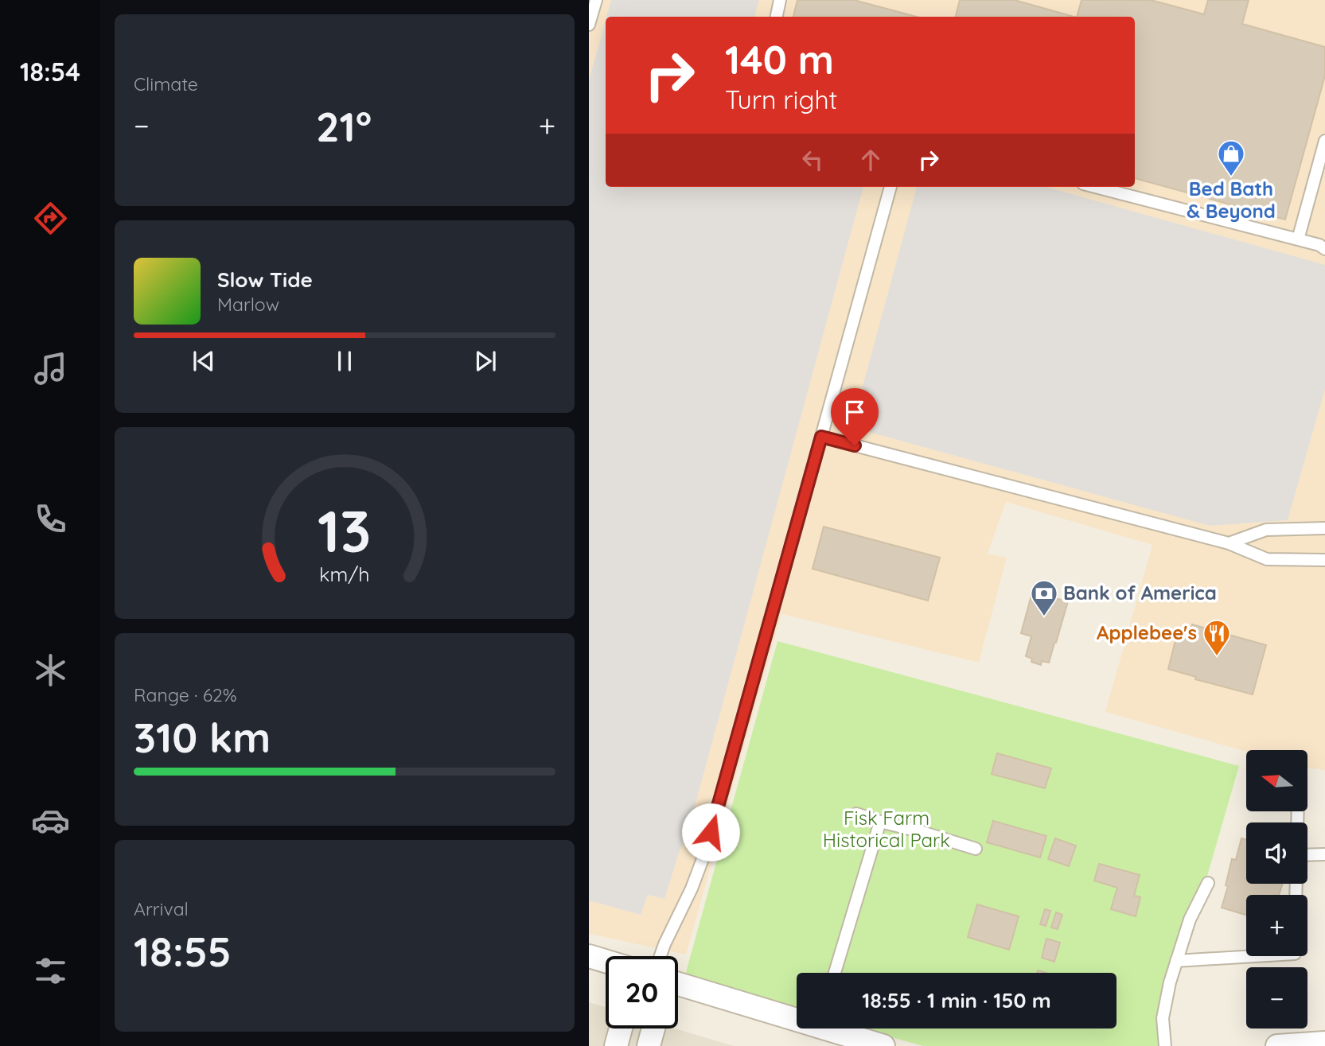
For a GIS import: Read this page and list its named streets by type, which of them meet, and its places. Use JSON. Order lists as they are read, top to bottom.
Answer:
{
  "parks": ["Fisk Farm Historical Park"],
  "places": {
    "shop": ["Bed Bath & Beyond"],
    "bank": ["Bank of America"],
    "restaurant": ["Applebee's"]
  },
  "north": "left",
  "page": {
    "tabs": "18:54",
    "tile": [
      "Climate",
      ["Range · 62%", "310 km"],
      ["Arrival", "18:55"]
    ],
    "turn": ["140 m", "Turn right"],
    "heat": ["−", "21°", "+"],
    "song": ["Slow Tide", "Marlow"],
    "map_buttons": ["+", "−"],
    "limit": "20",
    "trip": "18:55 · 1 min · 150 m",
    "gauge": ["13", "km/h"]
  }
}
